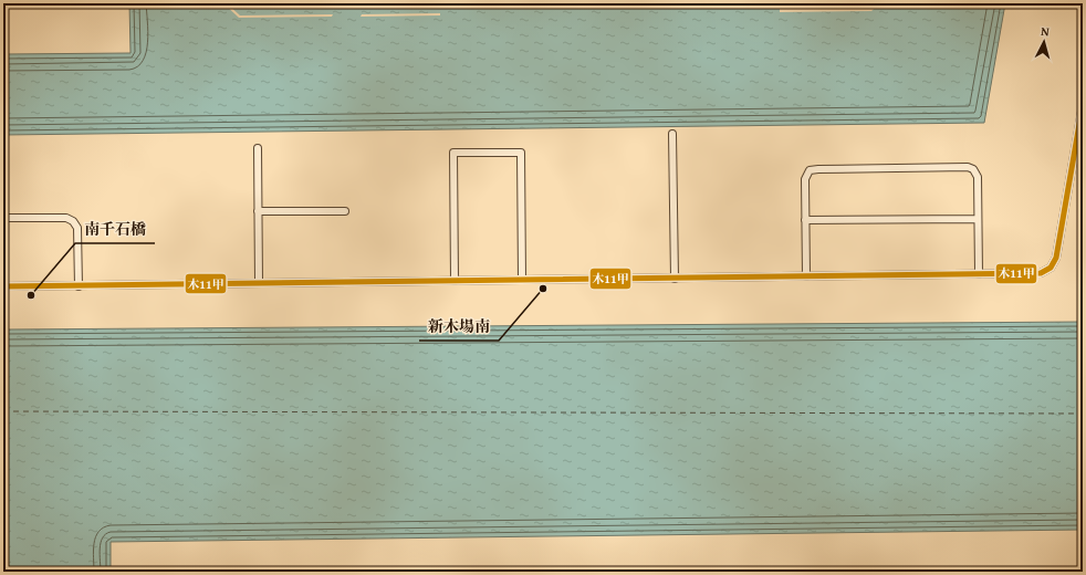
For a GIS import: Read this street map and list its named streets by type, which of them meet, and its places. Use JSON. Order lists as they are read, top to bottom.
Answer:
{
  "places": ["新木場南", "南千石橋"],
  "lines": ["transit line 木11甲"],
  "north": "top"
}
